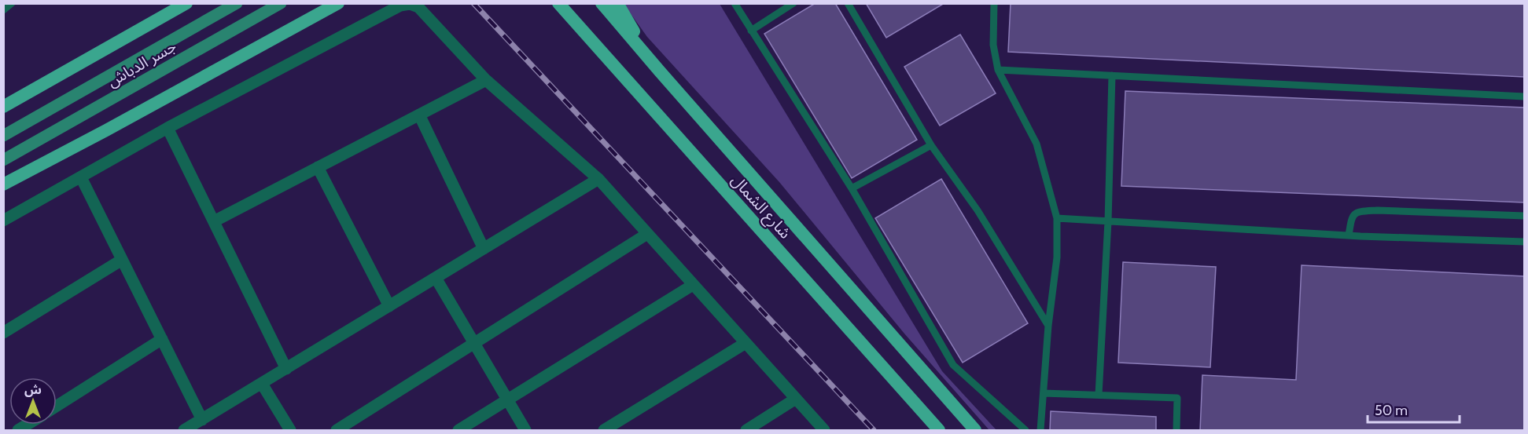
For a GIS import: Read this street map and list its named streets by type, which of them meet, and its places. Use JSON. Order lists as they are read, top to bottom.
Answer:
{
  "streets": {
    "highway": ["شارع الشمال"],
    "main road": ["جسر الدباش"]
  },
  "scale_bar": "50 m",
  "north": "top"
}
